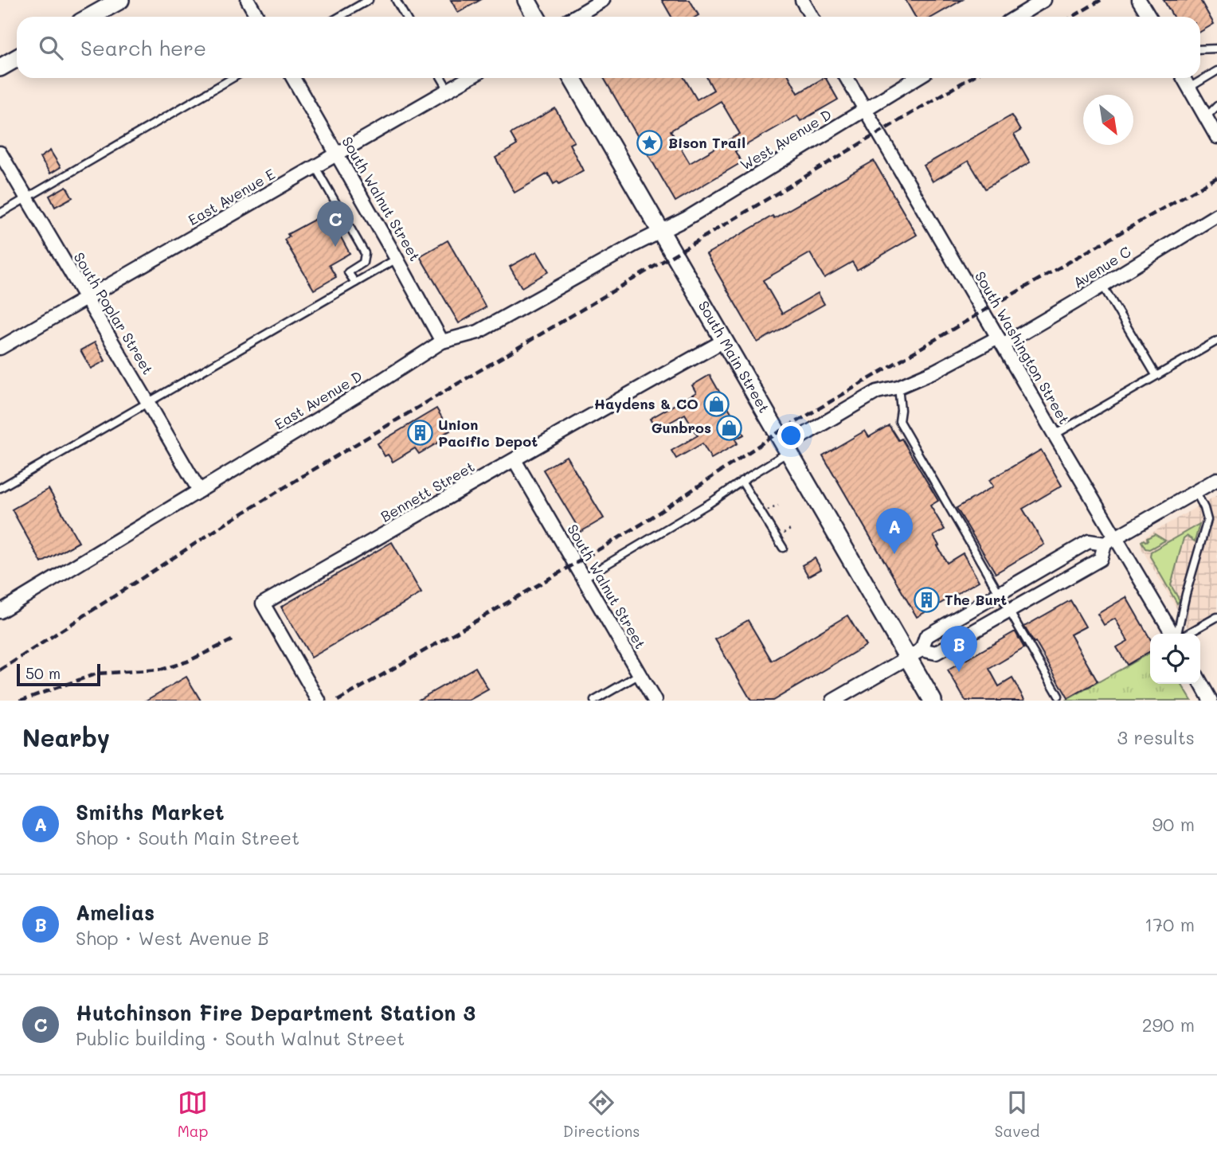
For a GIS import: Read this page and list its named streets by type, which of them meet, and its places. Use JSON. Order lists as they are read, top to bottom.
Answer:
{
  "streets": {
    "street": [
      "West Avenue D",
      "East Avenue E",
      "South Walnut Street",
      "Avenue C",
      "South Poplar Street",
      "South Washington Street",
      "South Main Street",
      "East Avenue D",
      "Bennett Street"
    ]
  },
  "crossings": [
    ["West Avenue D", "South Washington Street"],
    ["West Avenue D", "South Main Street"],
    ["West Avenue D", "East Avenue D"],
    ["East Avenue E", "South Walnut Street"],
    ["East Avenue E", "South Poplar Street"],
    ["South Walnut Street", "East Avenue D"],
    ["South Walnut Street", "Bennett Street"],
    ["Avenue C", "South Washington Street"],
    ["Avenue C", "South Main Street"],
    ["South Poplar Street", "East Avenue D"],
    ["South Main Street", "East Avenue D"],
    ["South Main Street", "Bennett Street"]
  ],
  "places": {
    "place": ["Bison Trail"],
    "shop": ["Haydens & CO", "Gunbros"],
    "building": ["Union Pacific Depot", "The Burt"]
  },
  "scale_bar": "50 m",
  "north": "bottom right",
  "page": {
    "search": "Search here",
    "pins": ["C", "A", "B"],
    "scale": "50 m",
    "heading": ["Nearby", "3 results"],
    "list": [
      {
        "mark": "A",
        "name": "Smiths Market",
        "note": "Shop · South Main Street",
        "value": "90 m"
      },
      {
        "mark": "B",
        "name": "Amelias",
        "note": "Shop · West Avenue B",
        "value": "170 m"
      },
      {
        "mark": "C",
        "name": "Hutchinson Fire Department Station 3",
        "note": "Public building · South Walnut Street",
        "value": "290 m"
      }
    ],
    "nav": ["Map", "Directions", "Saved"]
  }
}
